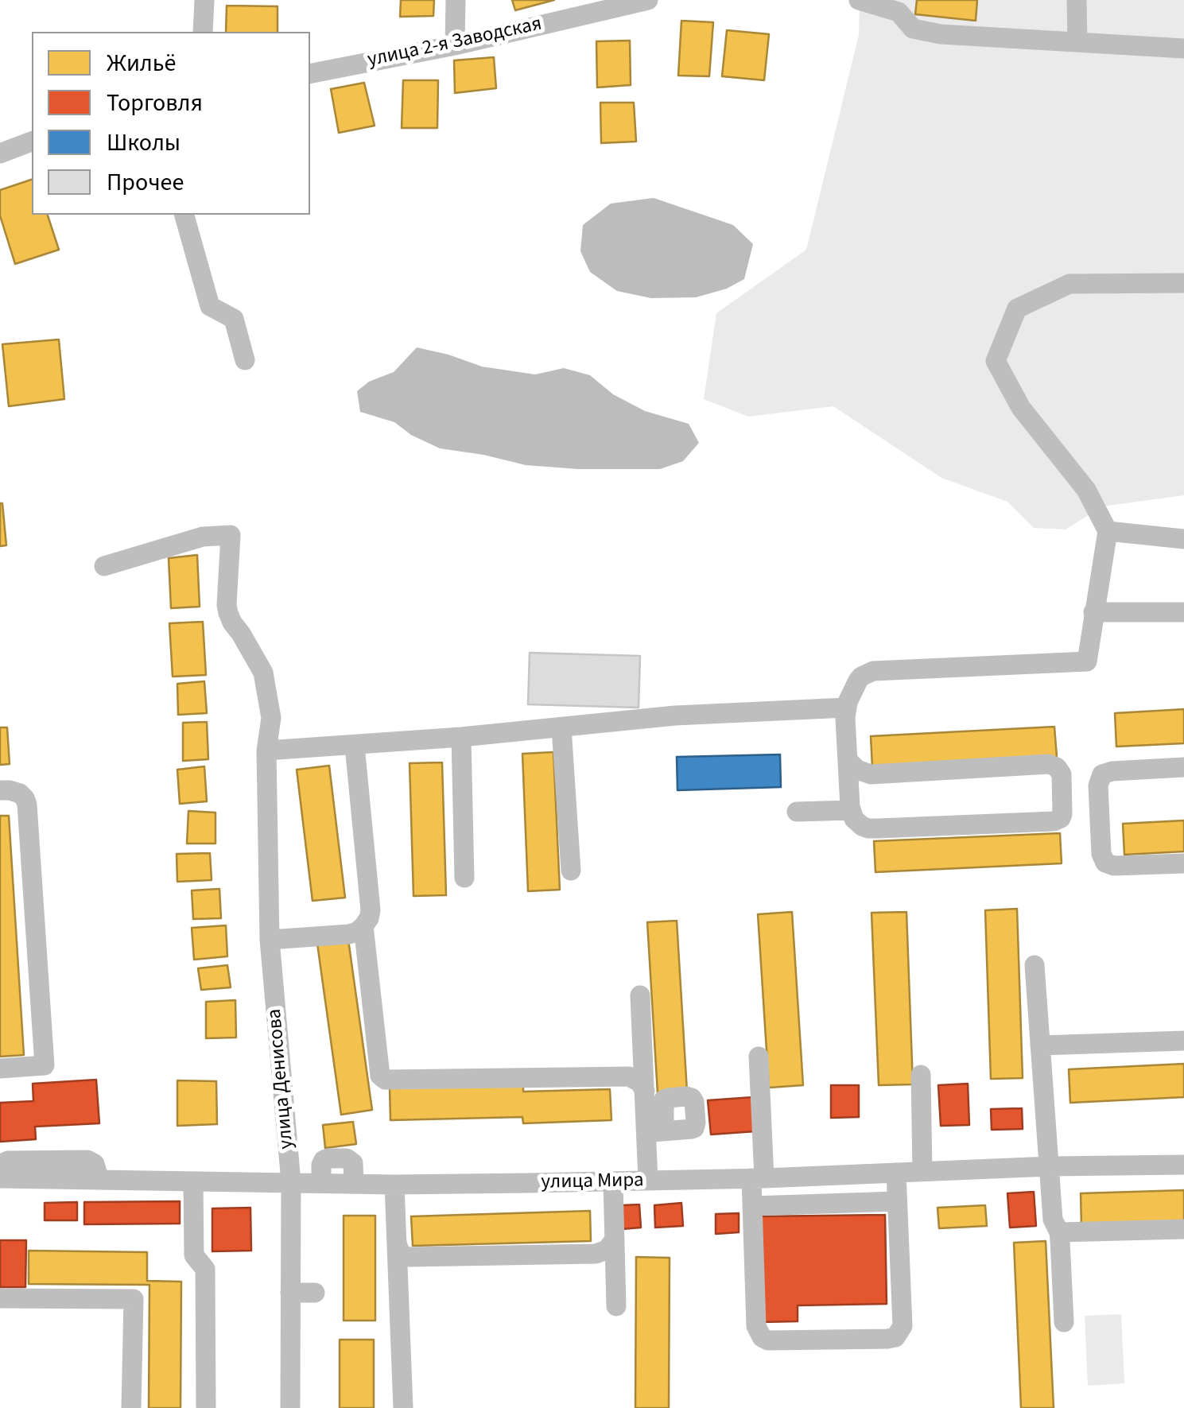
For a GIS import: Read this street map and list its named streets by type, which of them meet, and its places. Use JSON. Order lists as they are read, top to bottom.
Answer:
{
  "streets": {
    "street": ["улица 2-я Заводская", "улица Денисова", "улица Мира"]
  },
  "crossings": [
    ["улица Денисова", "улица Мира"]
  ],
  "legend": [
    "Жильё",
    "Торговля",
    "Школы",
    "Прочее"
  ]
}
